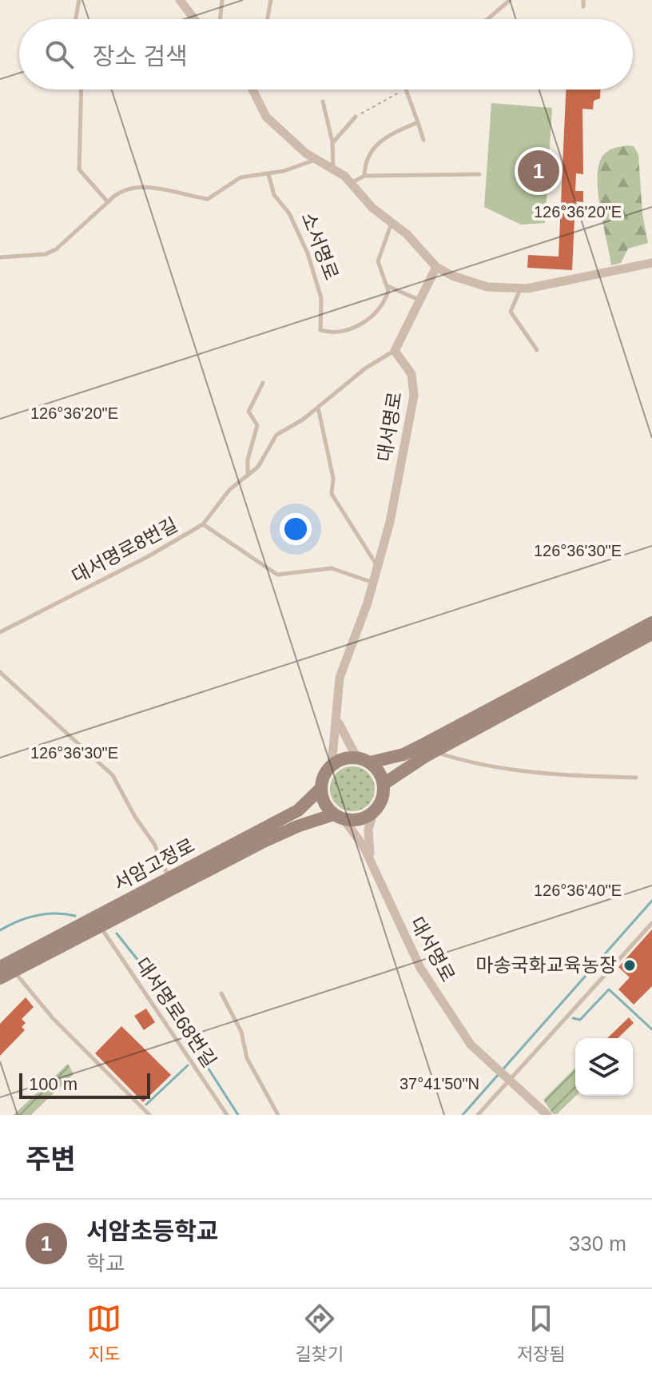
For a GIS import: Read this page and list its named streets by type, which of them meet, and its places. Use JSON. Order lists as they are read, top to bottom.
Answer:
{
  "streets": {
    "main road": ["서암고정로"],
    "street": ["대서명로"],
    "lane": ["소서명로", "대서명로8번길", "대서명로68번길"]
  },
  "crossings": [
    ["대서명로", "대서명로8번길"],
    ["대서명로", "서암고정로"],
    ["서암고정로", "대서명로68번길"]
  ],
  "places": ["마송국화교육농장"],
  "scale_bar": "100 m",
  "page": {
    "search": "장소 검색",
    "pins": "1",
    "scale": "100 m",
    "heading": "주변",
    "list": [
      {
        "mark": "1",
        "name": "서암초등학교",
        "note": "학교",
        "value": "330 m"
      }
    ],
    "nav": ["지도", "길찾기", "저장됨"]
  },
  "coordinates": [
    "126°36'20\"E",
    "126°36'30\"E",
    "126°36'40\"E",
    "37°41'50\"N"
  ]
}
